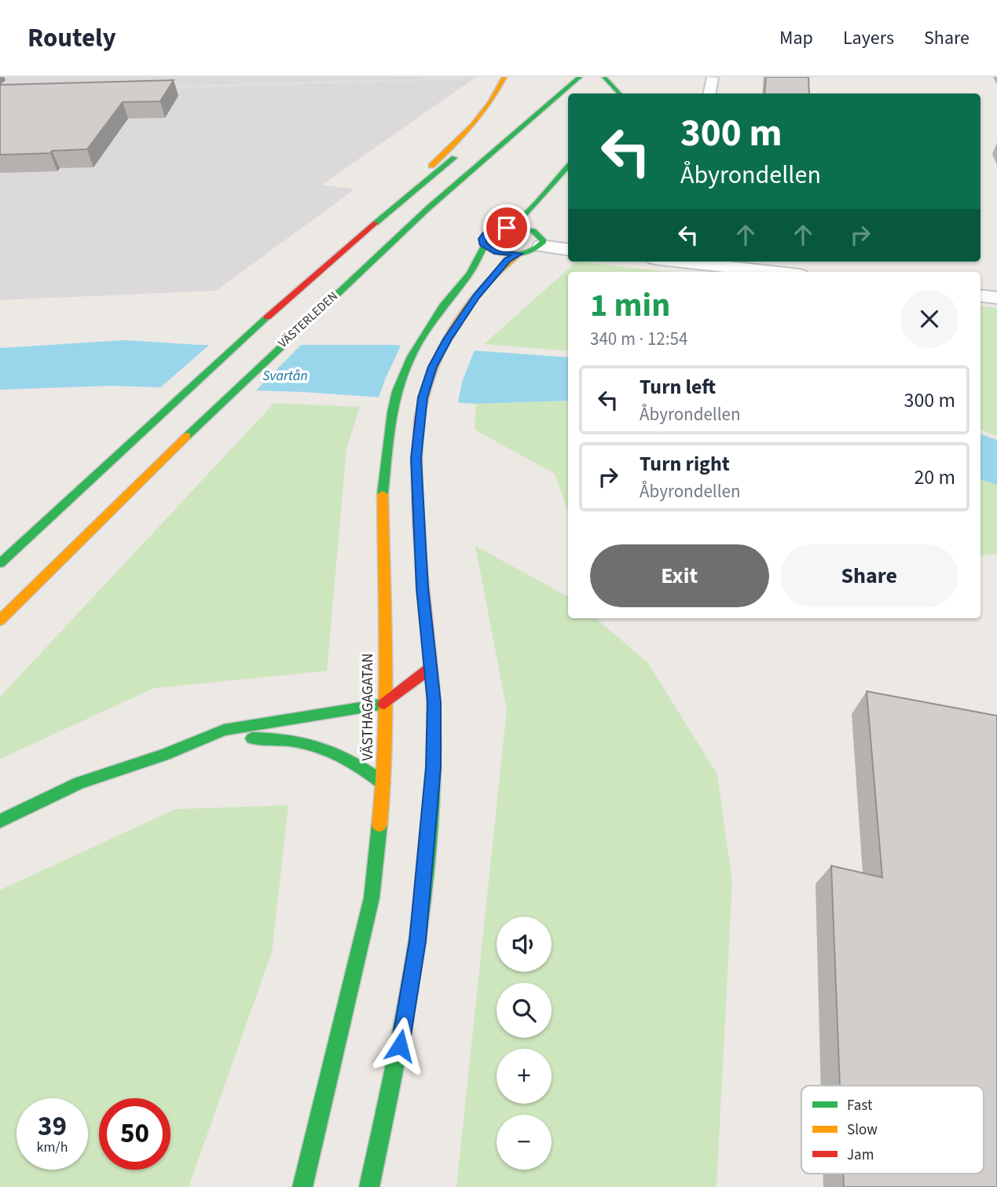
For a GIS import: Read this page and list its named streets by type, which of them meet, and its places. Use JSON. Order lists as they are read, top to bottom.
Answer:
{
  "streets": {
    "main road": ["VÄSTERLEDEN", "VÄSTHAGAGATAN"]
  },
  "water": ["Svartån"],
  "legend": ["Fast", "Slow", "Jam"],
  "page": {
    "header": "Routely",
    "nav": ["Map", "Layers", "Share"],
    "turn": ["300 m", "Åbyrondellen"],
    "heading": ["1 min", "340 m · 12:54"],
    "list": [
      {
        "name": "Turn left",
        "note": "Åbyrondellen",
        "value": "300 m"
      },
      {
        "name": "Turn right",
        "note": "Åbyrondellen",
        "value": "20 m"
      }
    ],
    "buttons": ["Exit", "Share"],
    "map_buttons": ["+", "−"],
    "speed": "39 km/h",
    "limit": "50"
  }
}
